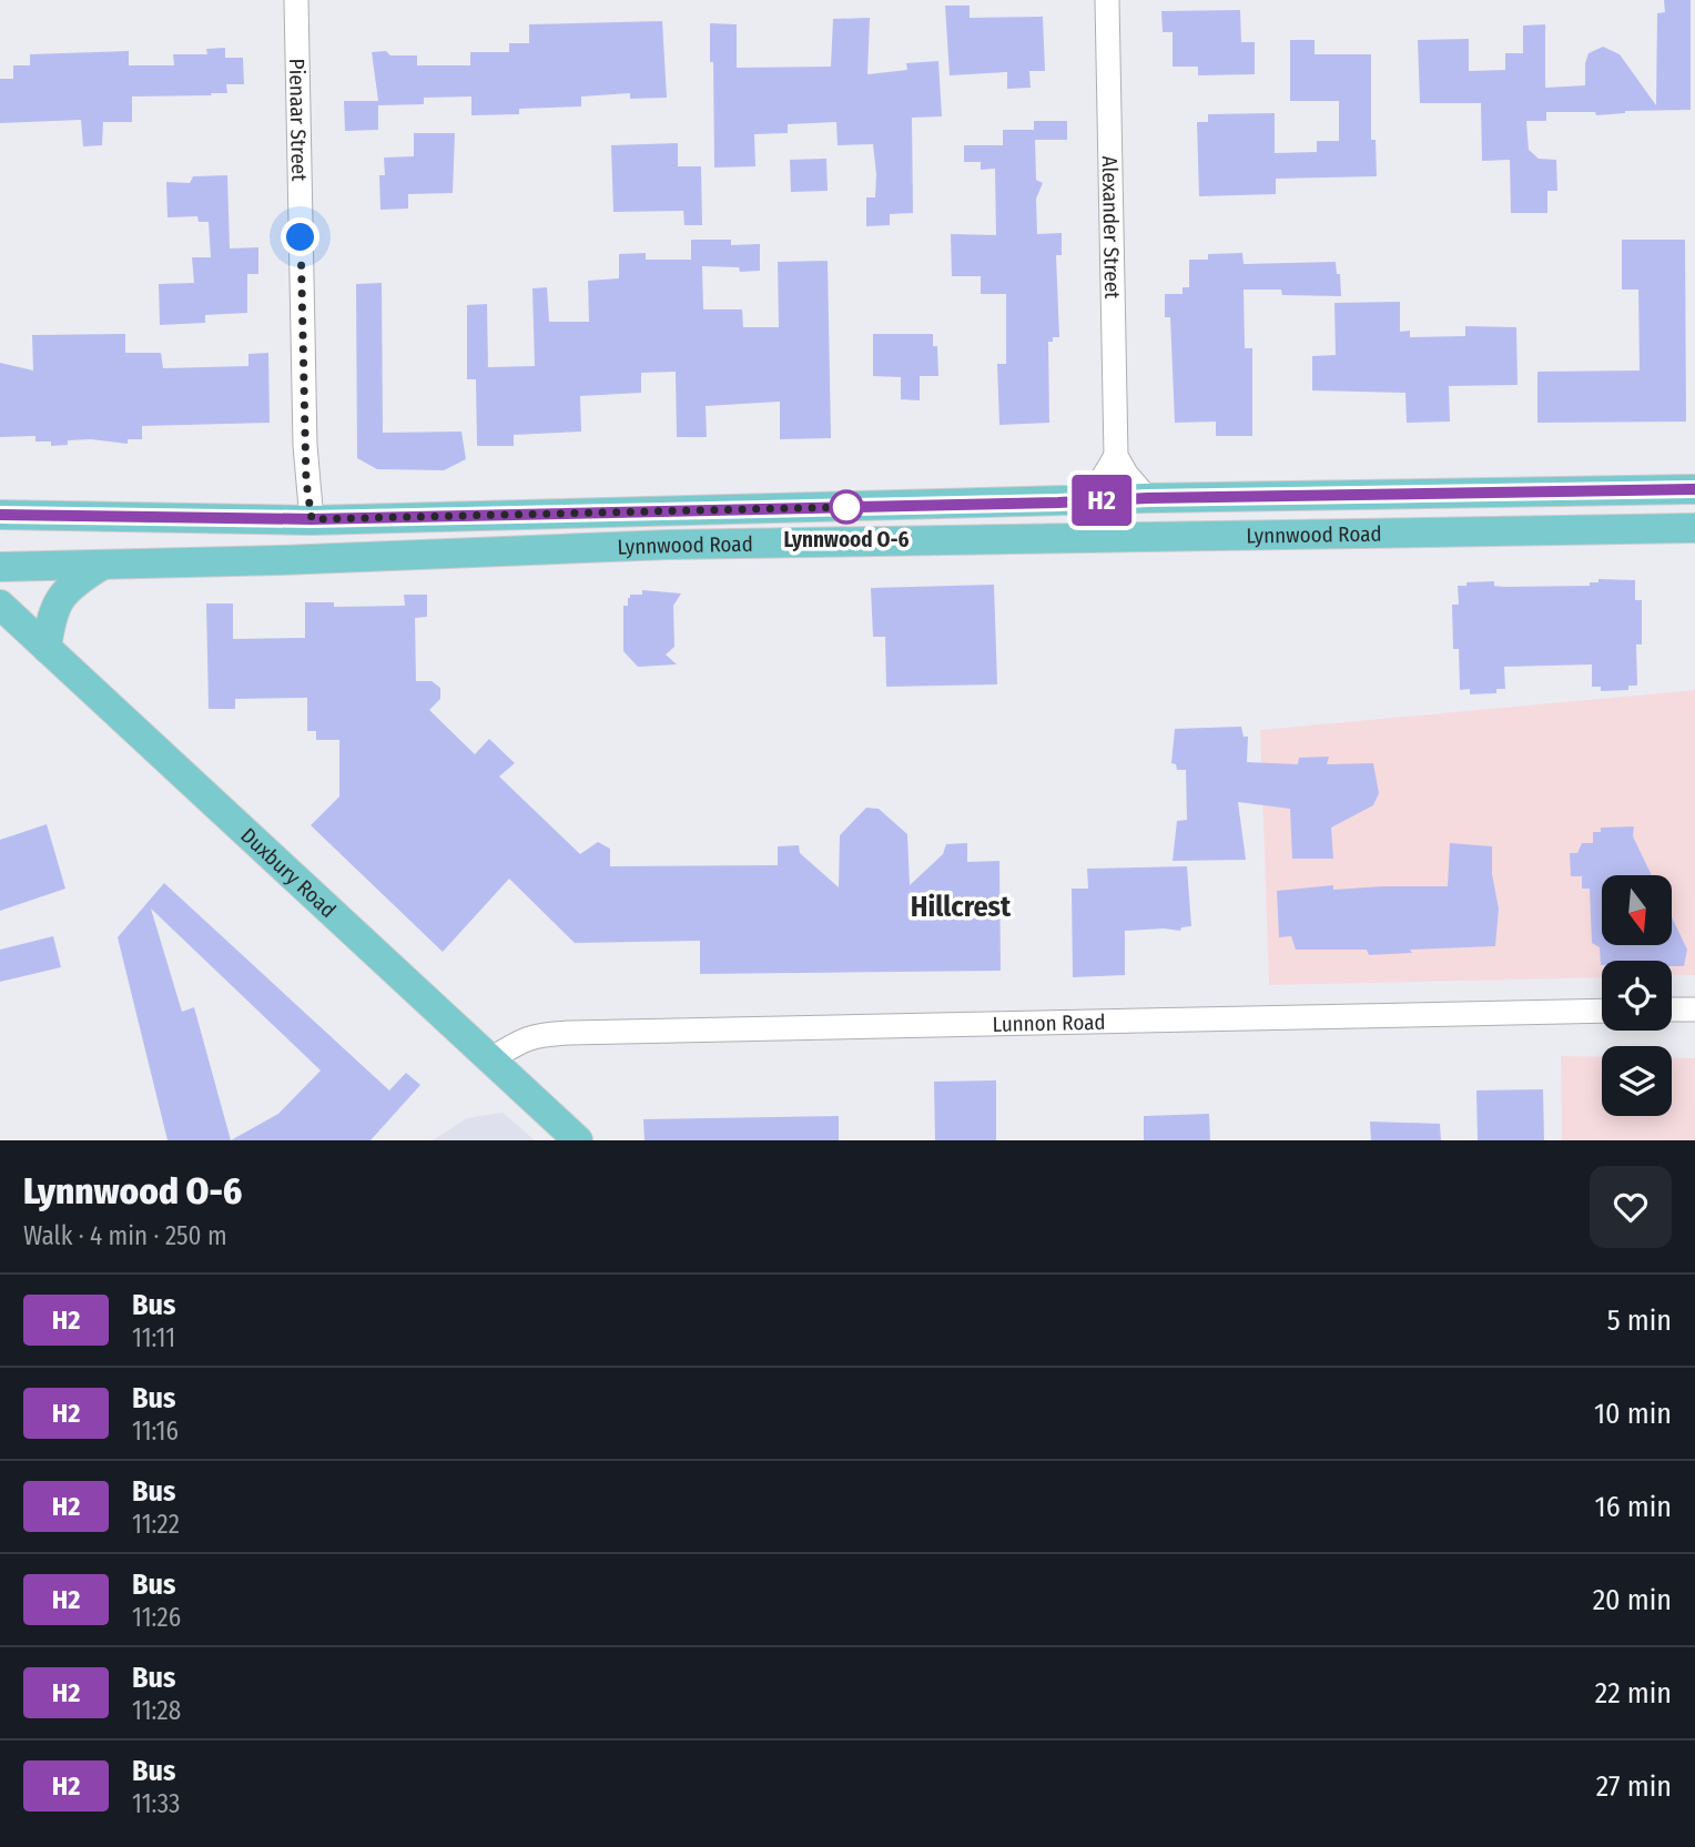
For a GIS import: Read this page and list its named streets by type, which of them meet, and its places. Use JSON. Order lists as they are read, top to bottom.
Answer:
{
  "streets": {
    "main road": ["Lynnwood Road", "Duxbury Road"],
    "street": ["Pienaar Street", "Alexander Street", "Lunnon Road"]
  },
  "crossings": [
    ["Pienaar Street", "Lynnwood Road"],
    ["Duxbury Road", "Lunnon Road"]
  ],
  "districts": ["Hillcrest"],
  "places": ["Lynnwood O-6"],
  "lines": ["bus line H2"],
  "north": "bottom",
  "page": {
    "on_map": "H2",
    "heading": ["Lynnwood O-6", "Walk · 4 min · 250 m"],
    "list": [
      {
        "mark": "H2",
        "name": "Bus",
        "note": "11:11",
        "value": "5 min"
      },
      {
        "mark": "H2",
        "name": "Bus",
        "note": "11:16",
        "value": "10 min"
      },
      {
        "mark": "H2",
        "name": "Bus",
        "note": "11:22",
        "value": "16 min"
      },
      {
        "mark": "H2",
        "name": "Bus",
        "note": "11:26",
        "value": "20 min"
      },
      {
        "mark": "H2",
        "name": "Bus",
        "note": "11:28",
        "value": "22 min"
      },
      {
        "mark": "H2",
        "name": "Bus",
        "note": "11:33",
        "value": "27 min"
      }
    ]
  }
}
